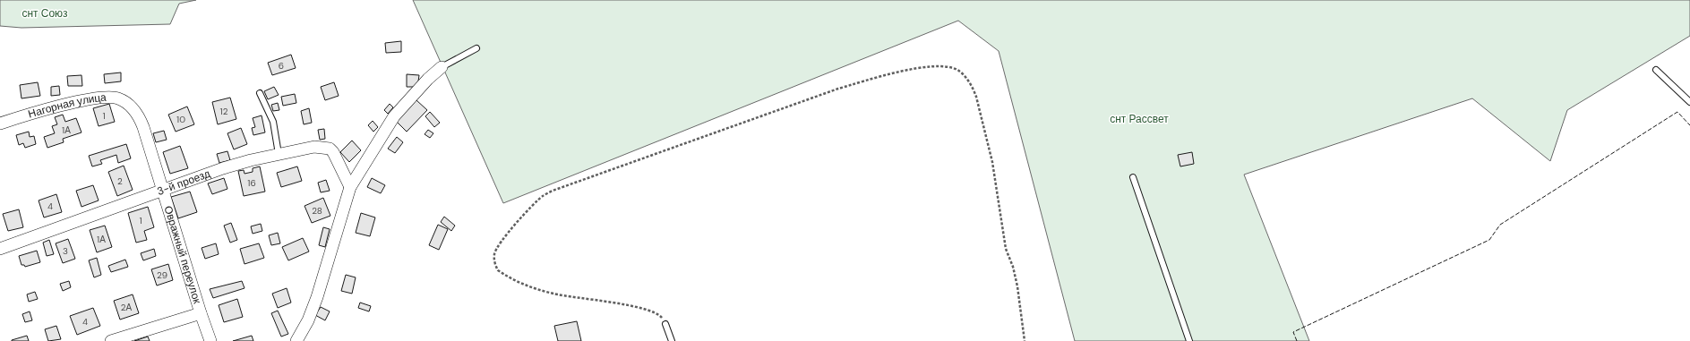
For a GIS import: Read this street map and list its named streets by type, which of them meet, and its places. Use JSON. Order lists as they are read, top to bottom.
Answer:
{
  "streets": {
    "street": ["Нагорная улица", "3-й проезд", "Овражный переулок"]
  },
  "crossings": [
    ["Нагорная улица", "Овражный переулок"],
    ["3-й проезд", "Овражный переулок"]
  ],
  "parks": ["снт Союз", "снт Рассвет"],
  "house_numbers": [
    "6",
    "12",
    "1",
    "10",
    "1А",
    "2",
    "16",
    "4",
    "28",
    "1",
    "1А",
    "3",
    "29",
    "2А",
    "4"
  ]
}
